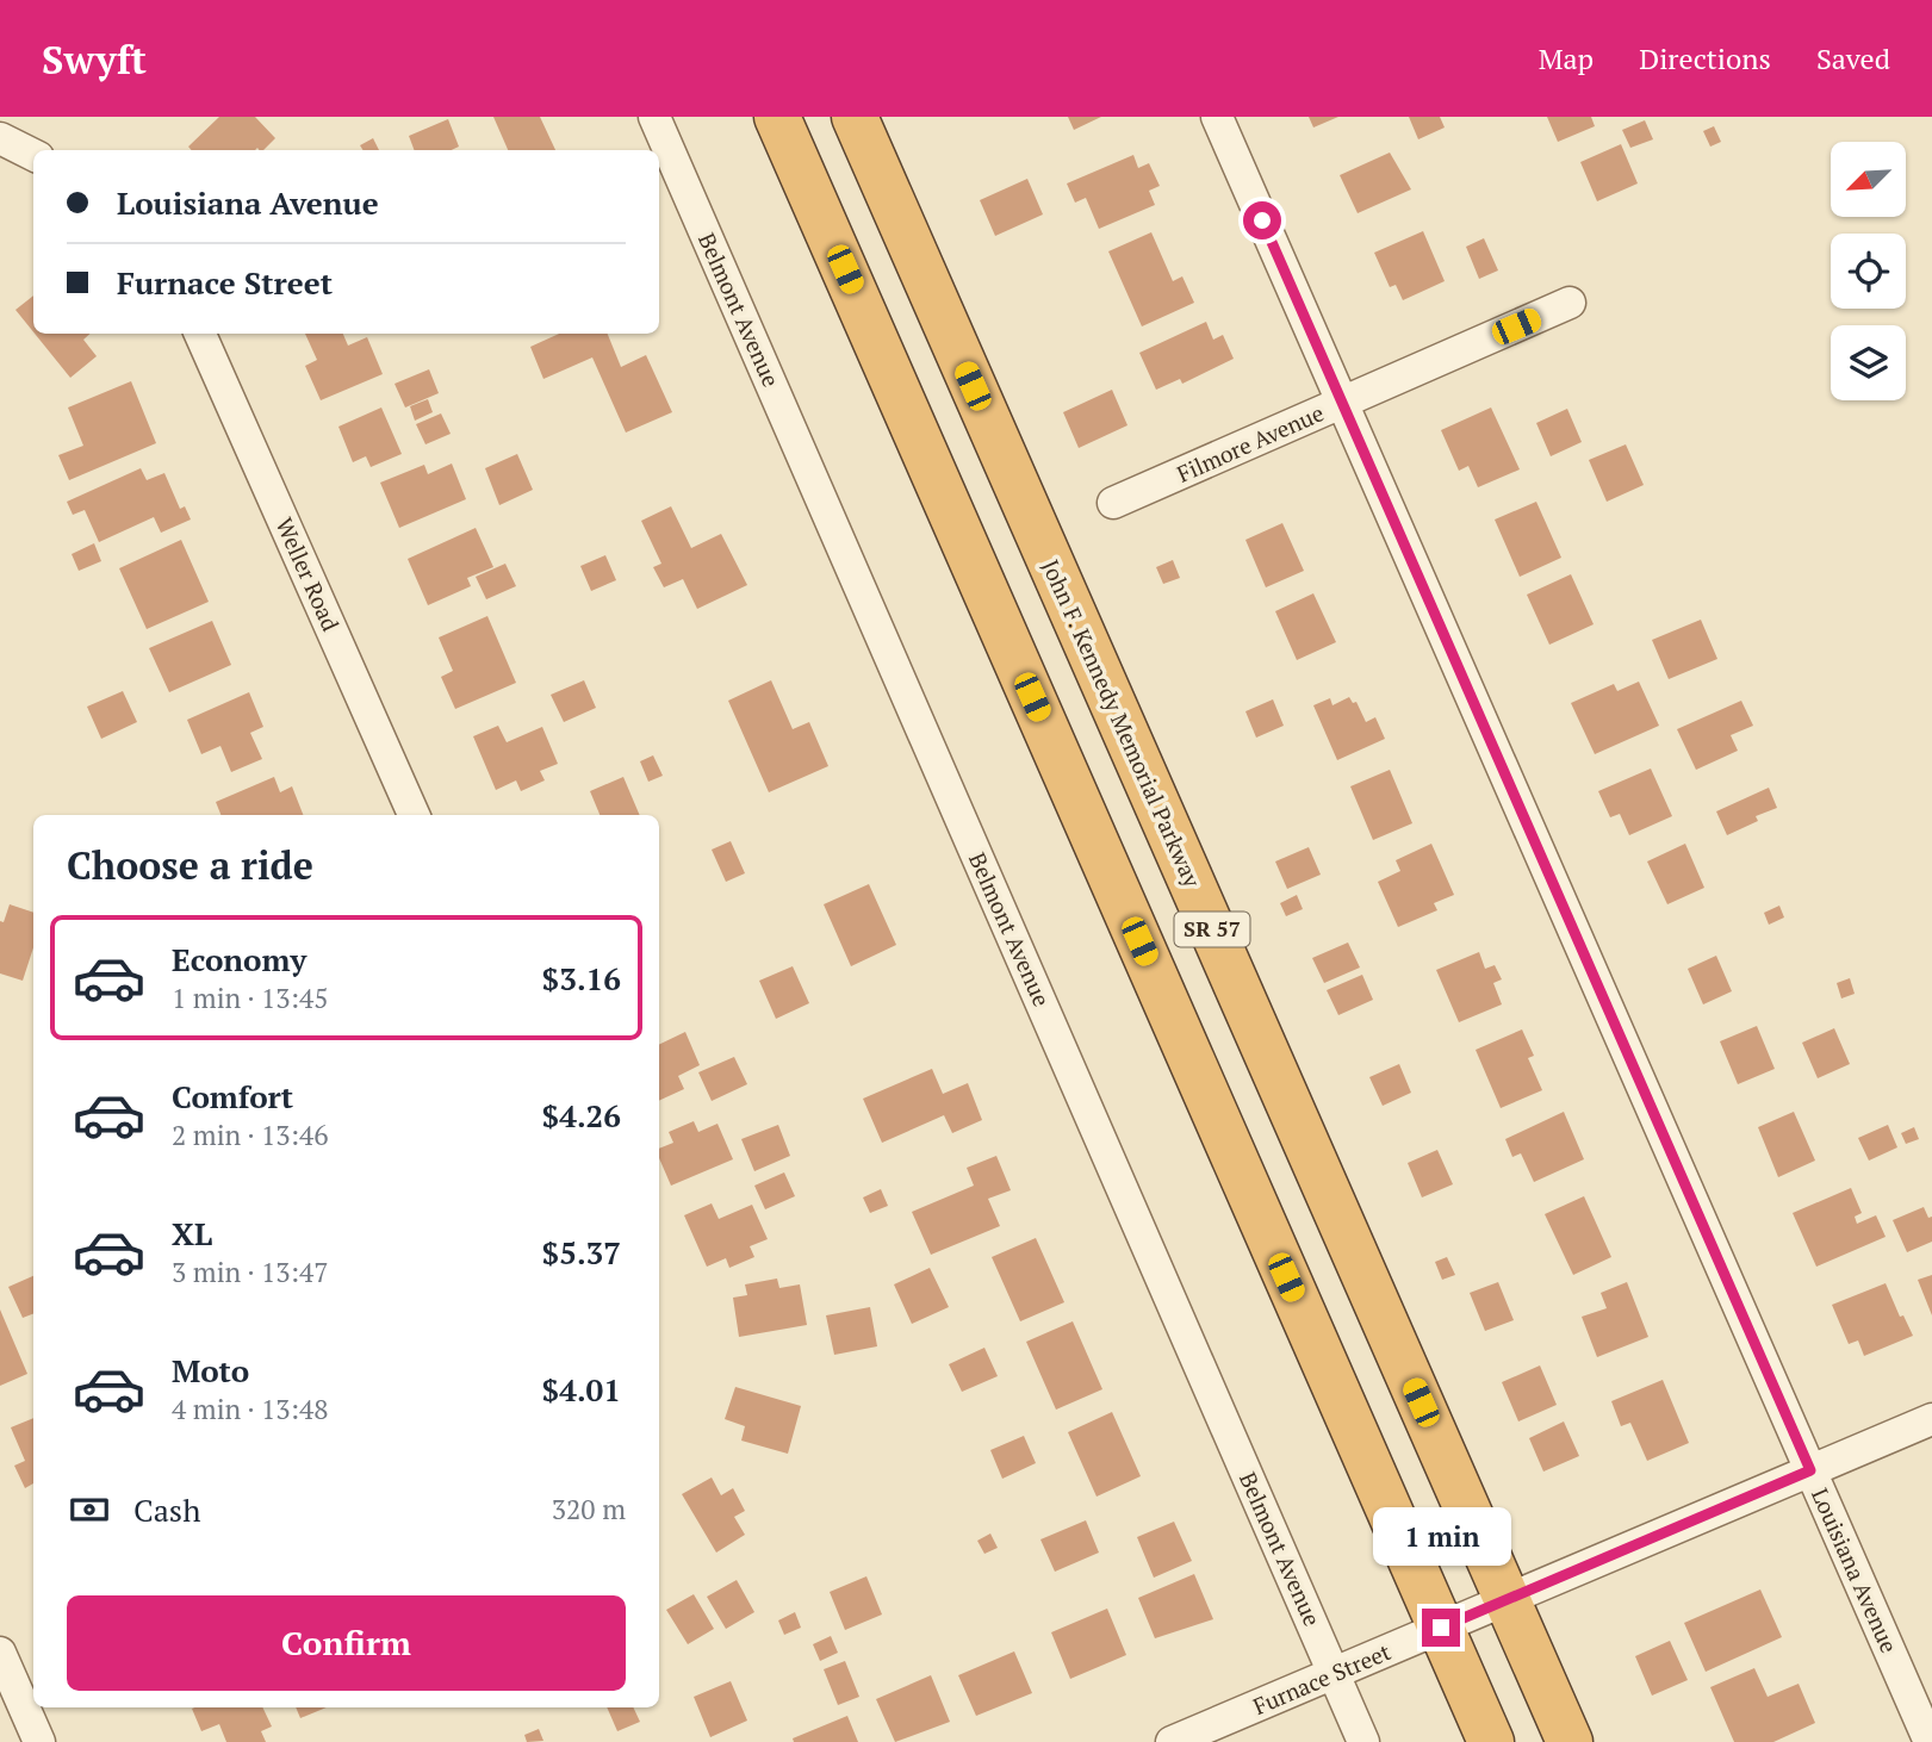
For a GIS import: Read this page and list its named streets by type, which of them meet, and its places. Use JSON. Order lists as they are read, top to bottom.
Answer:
{
  "streets": {
    "highway": ["John F. Kennedy Memorial Parkway", "SR 57"],
    "street": [
      "Belmont Avenue",
      "Filmore Avenue",
      "Weller Road",
      "Louisiana Avenue",
      "Furnace Street"
    ]
  },
  "crossings": [
    ["Belmont Avenue", "Furnace Street"],
    ["Filmore Avenue", "Louisiana Avenue"],
    ["John F. Kennedy Memorial Parkway", "Furnace Street"],
    ["SR 57", "Furnace Street"],
    ["Louisiana Avenue", "Furnace Street"]
  ],
  "north": "bottom left",
  "page": {
    "header": "Swyft",
    "nav": ["Map", "Directions", "Saved"],
    "banner": ["Louisiana Avenue", "Furnace Street"],
    "heading": "Choose a ride",
    "list": [
      {
        "name": "Economy",
        "note": "1 min · 13:45",
        "value": "$3.16"
      },
      {
        "name": "Comfort",
        "note": "2 min · 13:46",
        "value": "$4.26"
      },
      {
        "name": "XL",
        "note": "3 min · 13:47",
        "value": "$5.37"
      },
      {
        "name": "Moto",
        "note": "4 min · 13:48",
        "value": "$4.01"
      }
    ],
    "pay": ["Cash", "320 m"],
    "bubble": "1 min",
    "buttons": "Confirm"
  }
}
